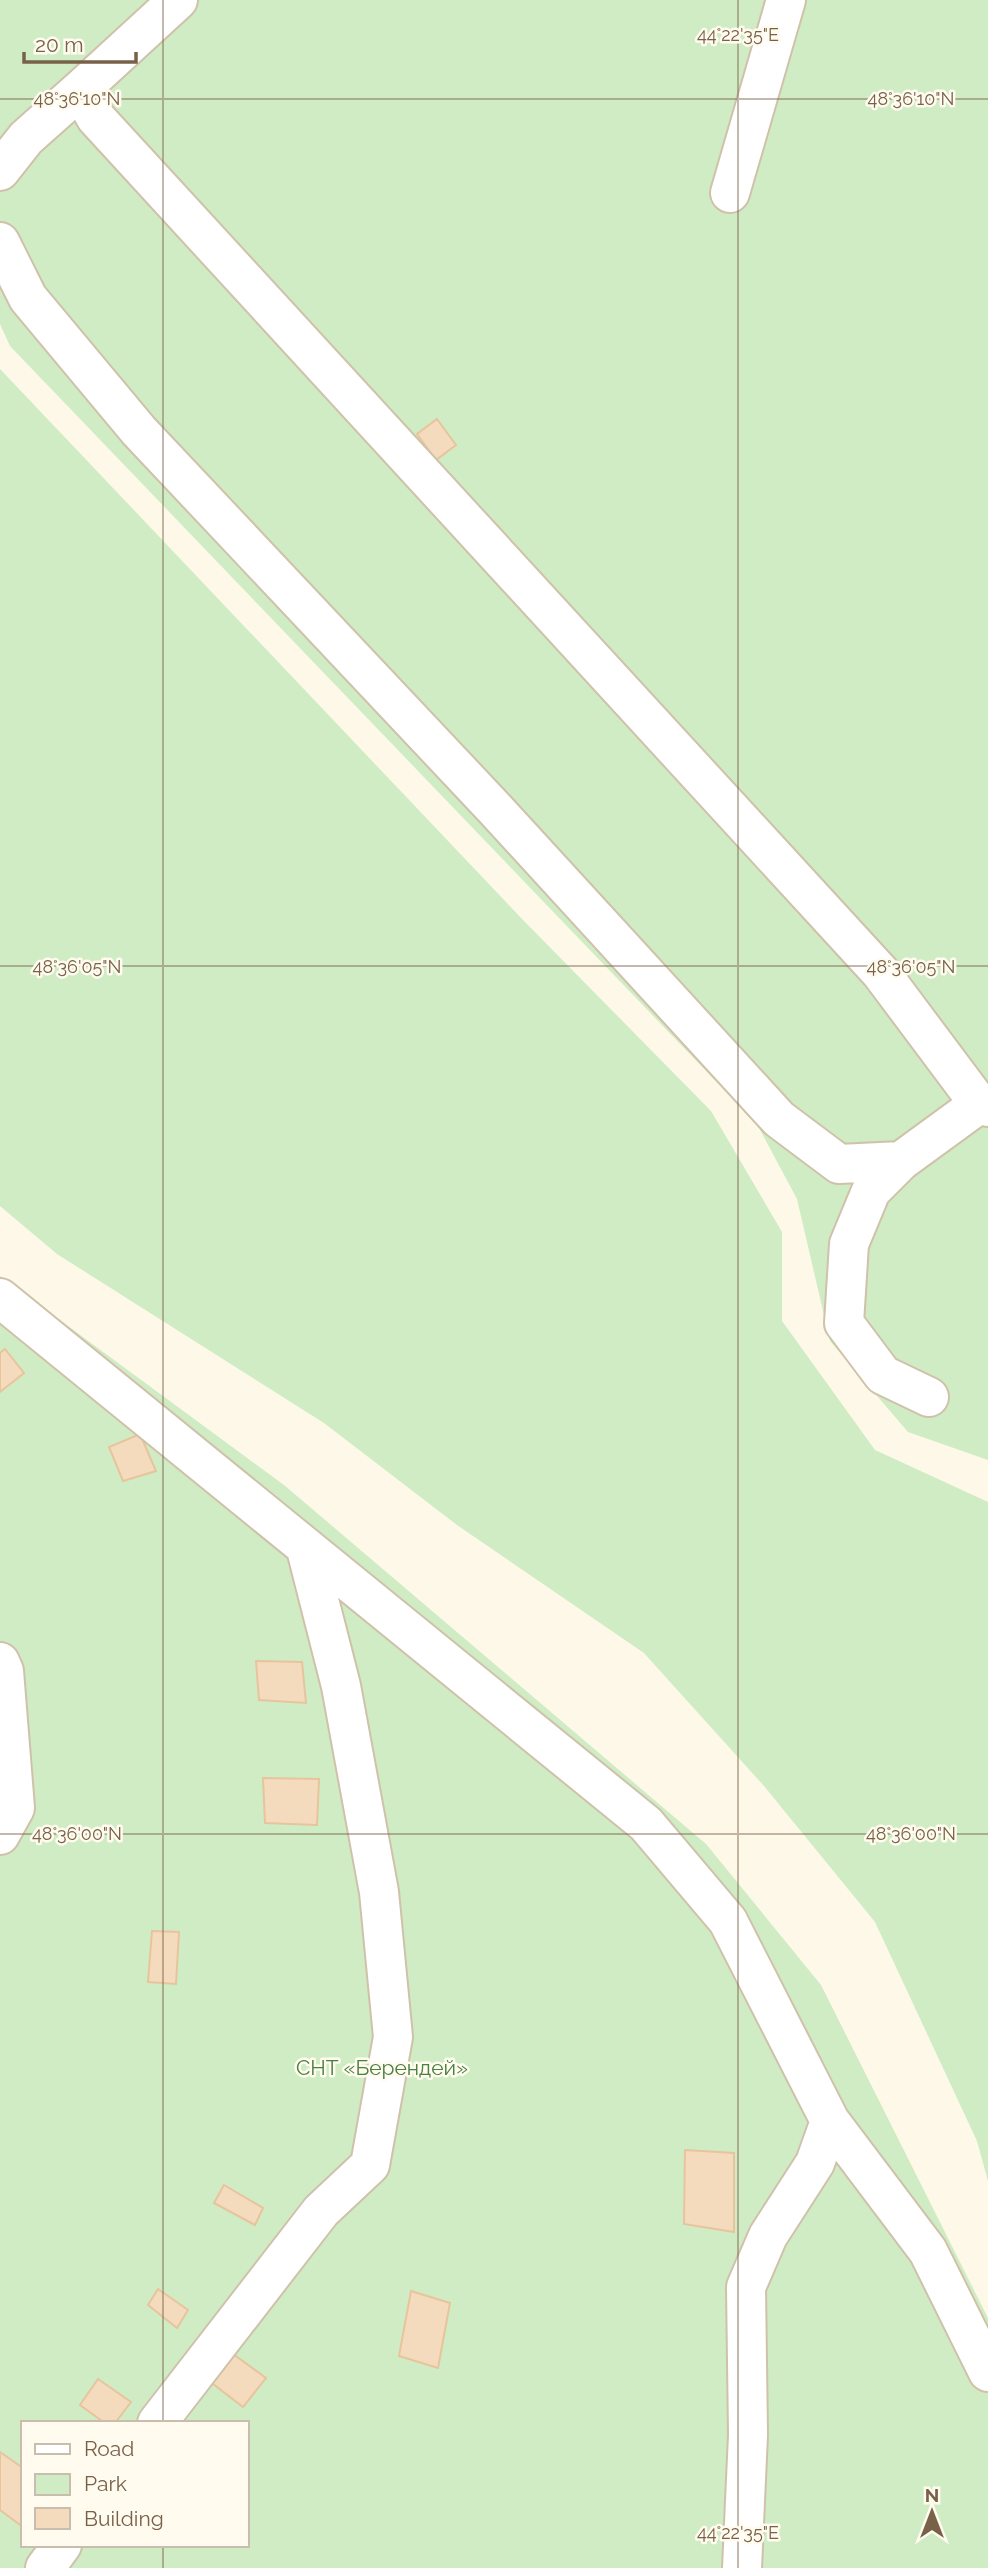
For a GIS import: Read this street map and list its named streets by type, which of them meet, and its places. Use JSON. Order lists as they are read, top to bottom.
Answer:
{
  "parks": ["СНТ «Берендей»"],
  "legend": ["Road", "Park", "Building"],
  "scale_bar": "20 m",
  "north": "top",
  "coordinates": [
    "44°22'35\"E",
    "48°36'10\"N",
    "48°36'05\"N",
    "48°36'00\"N"
  ]
}
